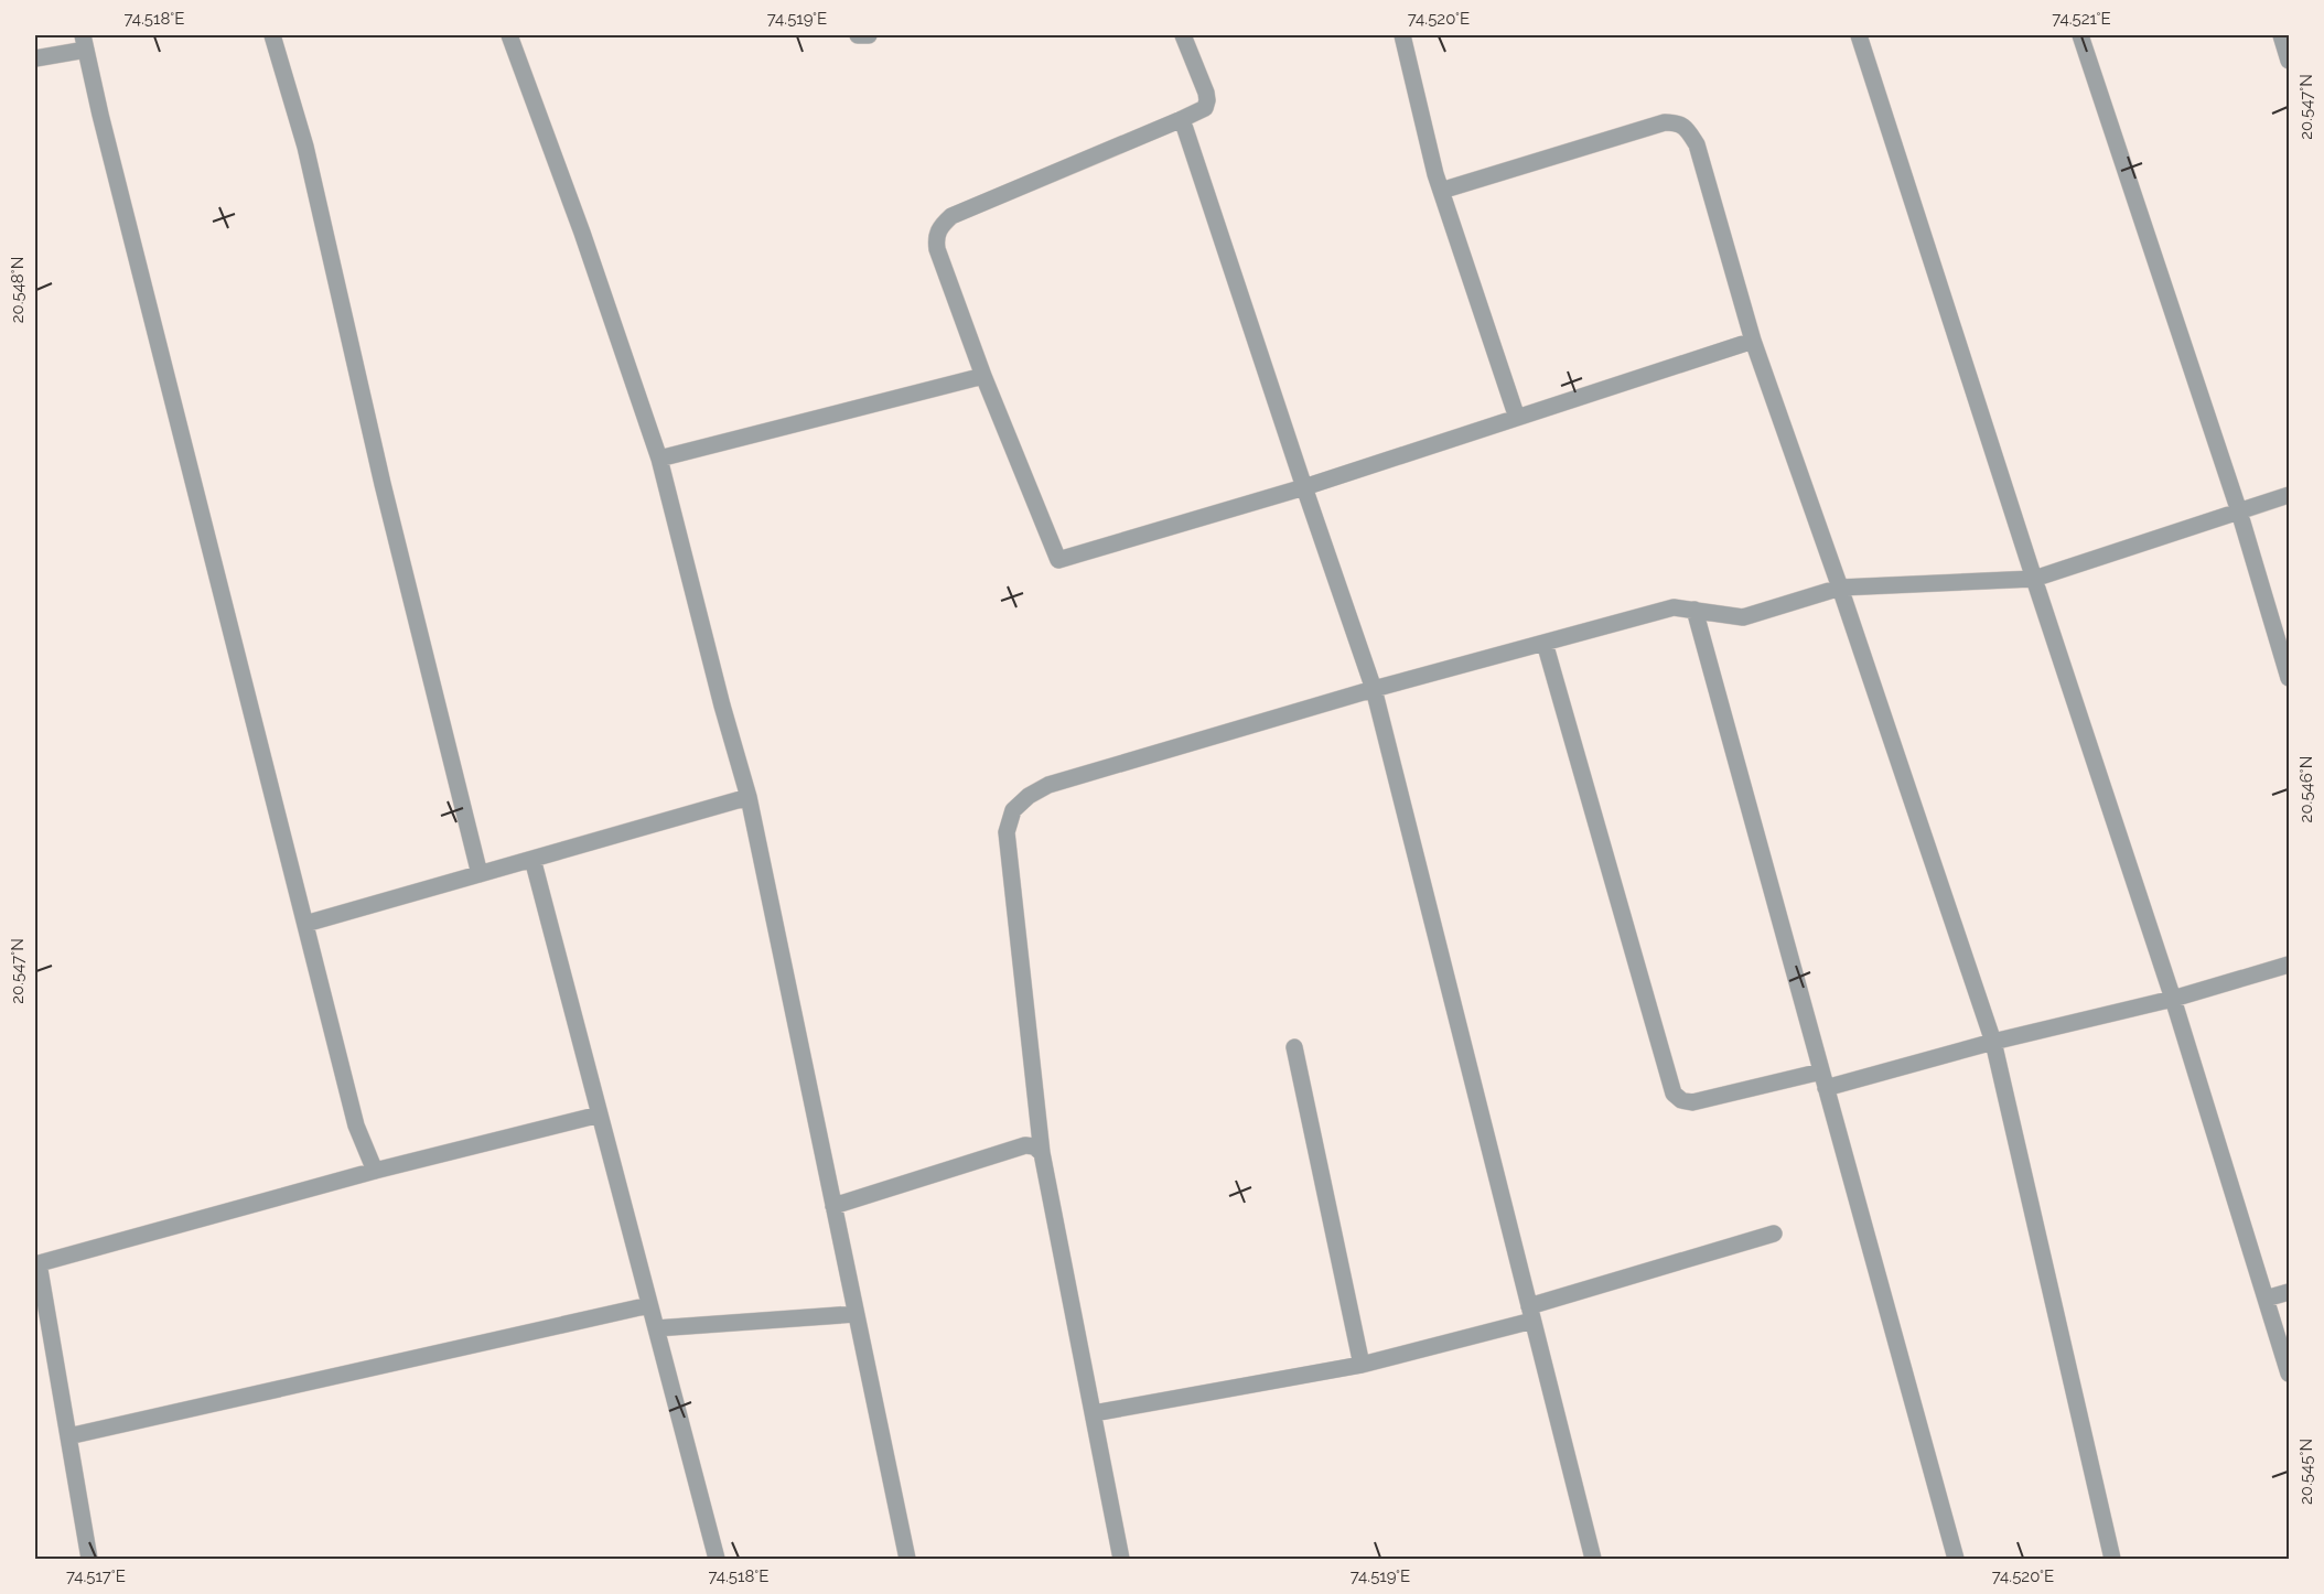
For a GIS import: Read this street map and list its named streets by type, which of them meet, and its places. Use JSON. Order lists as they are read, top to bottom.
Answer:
{
  "coordinates": [
    "74.518°E",
    "74.519°E",
    "74.520°E",
    "74.521°E",
    "20.547°N",
    "20.548°N",
    "20.546°N",
    "20.545°N",
    "74.517°E"
  ]
}
